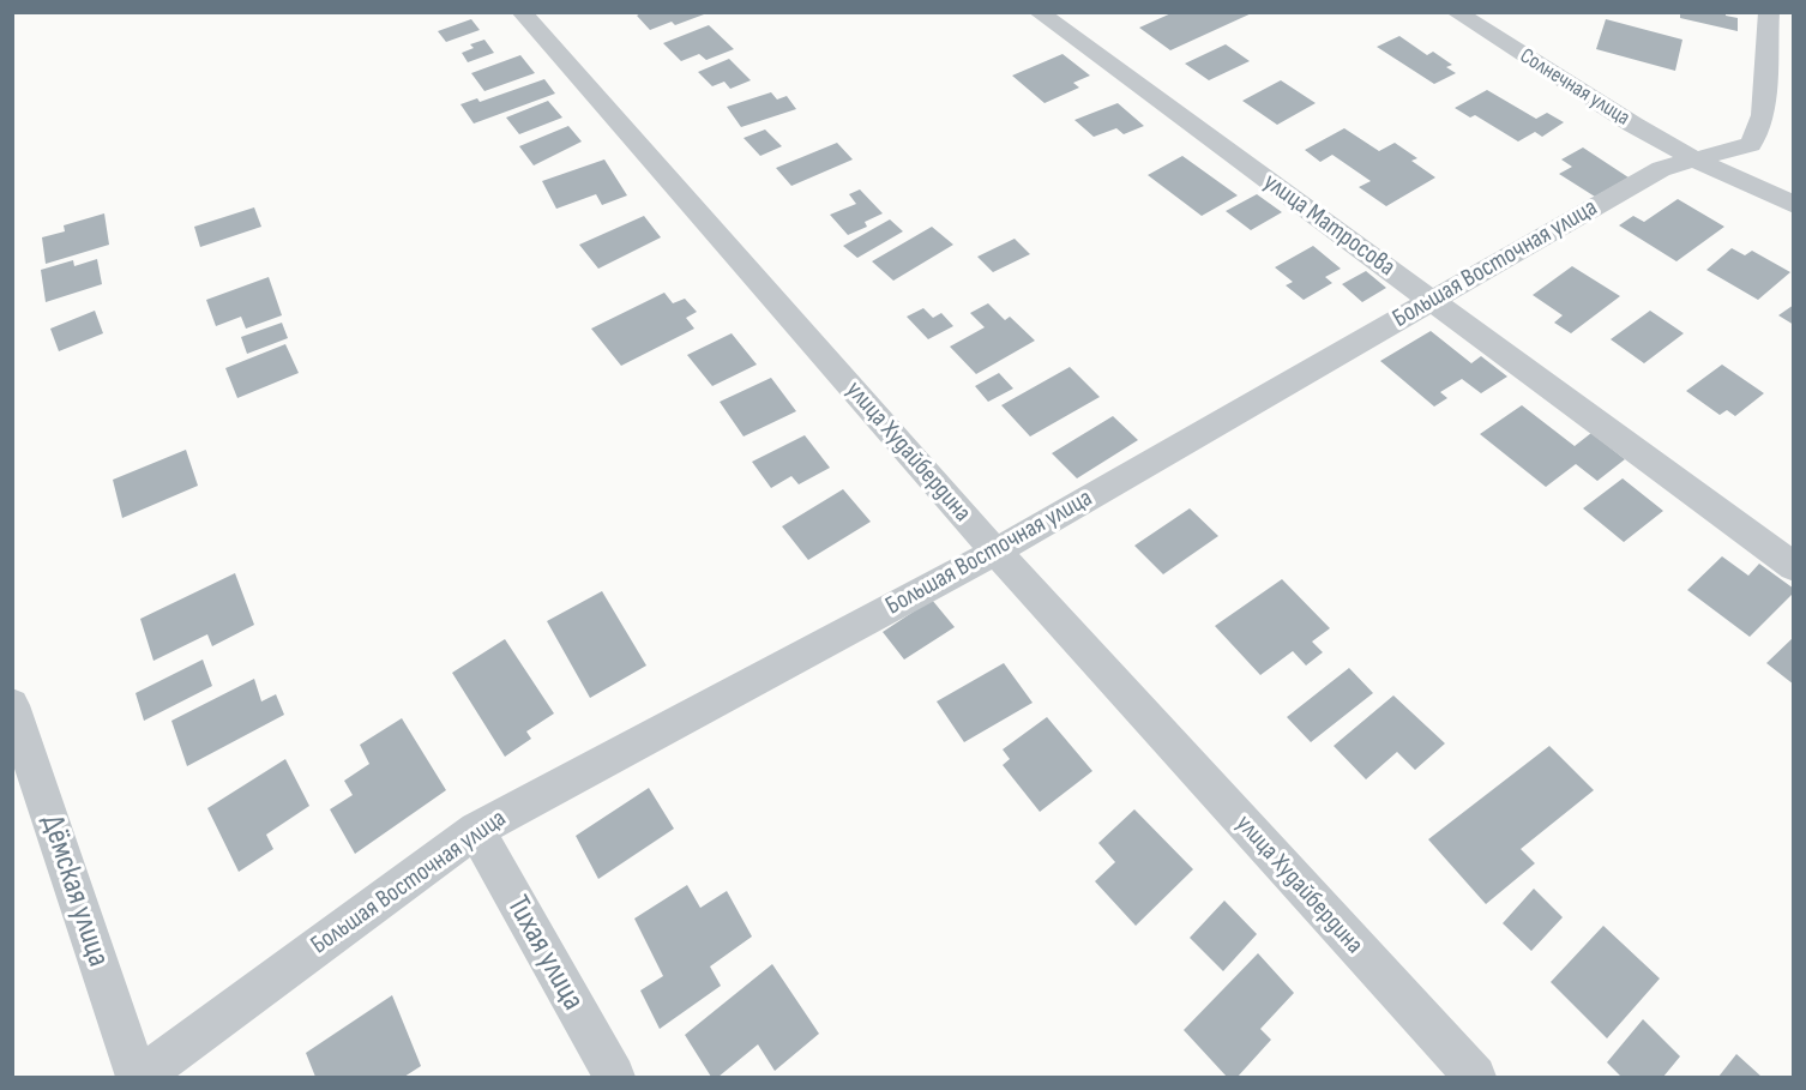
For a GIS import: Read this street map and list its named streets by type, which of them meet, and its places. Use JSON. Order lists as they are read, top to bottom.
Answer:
{
  "streets": {
    "street": [
      "Солнечная улица",
      "улица Матросова",
      "Большая Восточная улица",
      "улица Худайбердина",
      "Дёмская улица",
      "Тихая улица"
    ]
  },
  "crossings": [
    ["Солнечная улица", "Большая Восточная улица"],
    ["улица Матросова", "Большая Восточная улица"],
    ["Большая Восточная улица", "улица Худайбердина"],
    ["Большая Восточная улица", "Дёмская улица"],
    ["Большая Восточная улица", "Тихая улица"]
  ]
}
